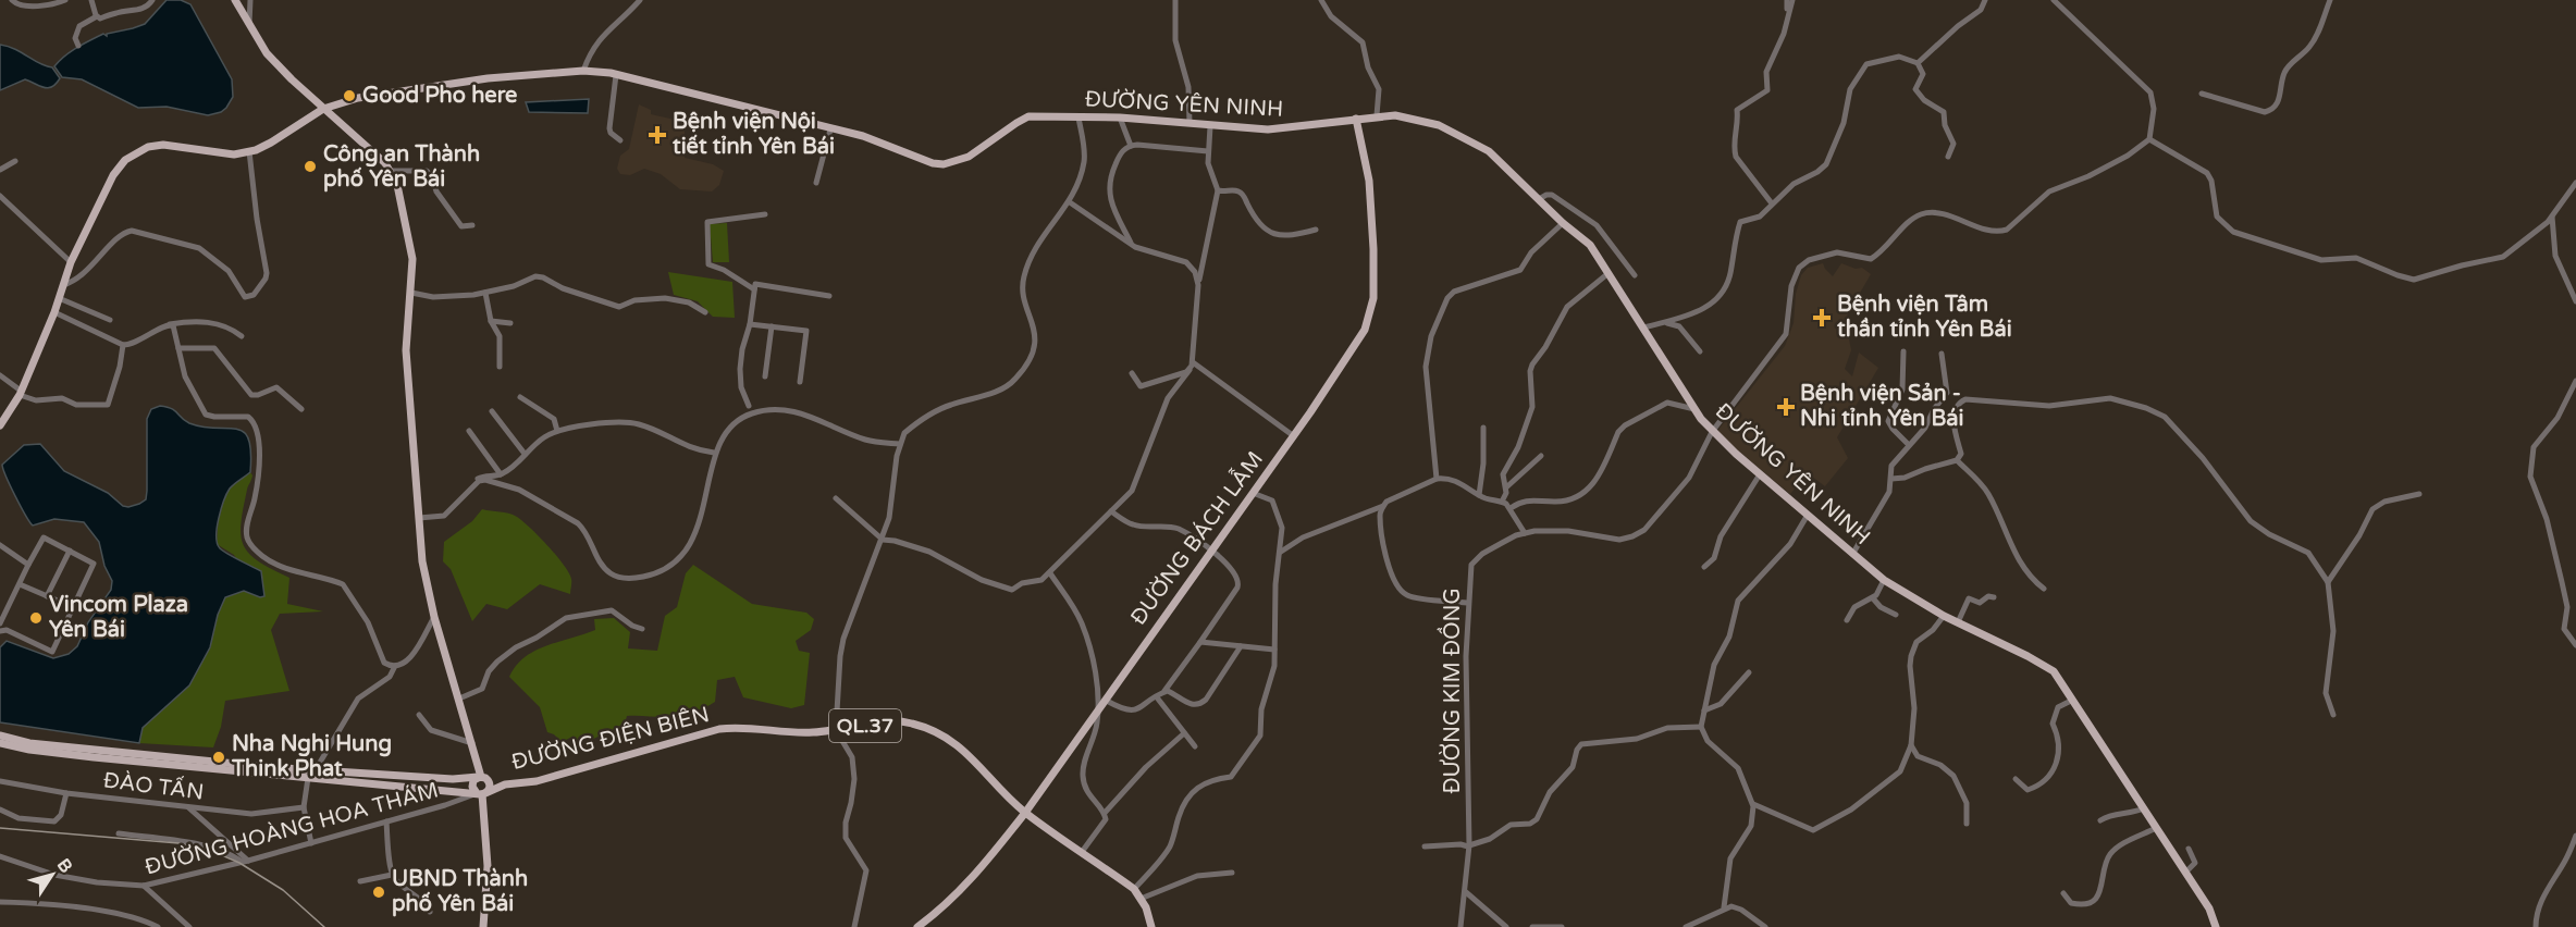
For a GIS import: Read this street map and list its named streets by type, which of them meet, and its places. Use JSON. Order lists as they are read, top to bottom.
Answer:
{
  "streets": {
    "main road": [
      "ĐƯỜNG YÊN NINH",
      "ĐƯỜNG BÁCH LẪM",
      "QL.37",
      "ĐƯỜNG ĐIỆN BIÊN"
    ],
    "street": ["ĐƯỜNG KIM ĐỒNG", "ĐÀO TẤN", "ĐƯỜNG HOÀNG HOA THÁM"]
  },
  "crossings": [
    ["ĐƯỜNG YÊN NINH", "ĐƯỜNG BÁCH LẪM"],
    ["ĐƯỜNG YÊN NINH", "ĐƯỜNG KIM ĐỒNG"],
    ["ĐƯỜNG BÁCH LẪM", "ĐƯỜNG ĐIỆN BIÊN"],
    ["QL.37", "ĐƯỜNG ĐIỆN BIÊN"],
    ["QL.37", "ĐƯỜNG HOÀNG HOA THÁM"],
    ["ĐƯỜNG ĐIỆN BIÊN", "ĐƯỜNG HOÀNG HOA THÁM"]
  ],
  "places": {
    "other": [
      "Good Pho here",
      "Công an Thành phố Yên Bái",
      "Vincom Plaza Yên Bái",
      "Nha Nghi Hung Think Phat",
      "UBND Thành phố Yên Bái"
    ],
    "health": ["Bệnh viện Nội tiết tỉnh Yên Bái", "Bệnh viện Tâm thần tỉnh Yên Bái", "Bệnh viện Sản - Nhi tỉnh Yên Bái"]
  },
  "north": "top right"
}
